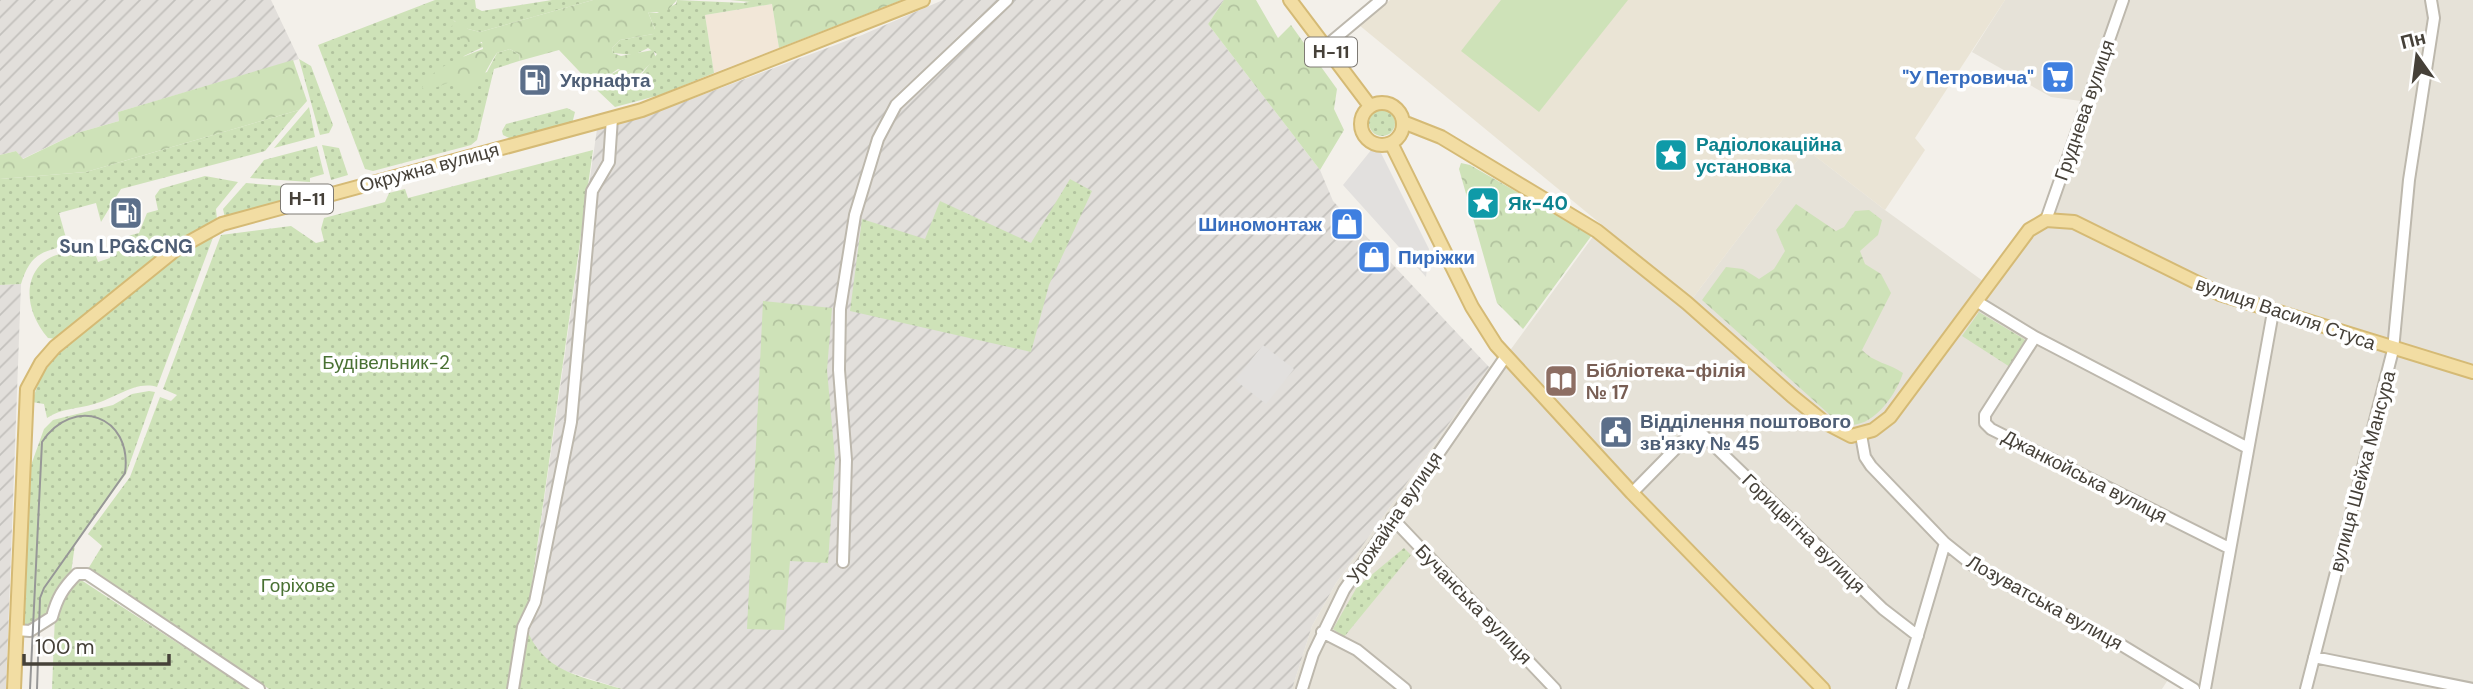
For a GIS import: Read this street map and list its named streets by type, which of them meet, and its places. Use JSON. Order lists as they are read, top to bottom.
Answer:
{
  "streets": {
    "main road": ["Н-11", "Окружна вулиця", "вулиця Василя Стуса"],
    "street": [
      "Груднева вулиця",
      "вулиця Шейха Мансура",
      "Джанкойська вулиця",
      "Урожайна вулиця",
      "Горицвітна вулиця",
      "Лозуватська вулиця",
      "Бучанська вулиця"
    ]
  },
  "crossings": [
    ["Груднева вулиця", "вулиця Василя Стуса"],
    ["вулиця Василя Стуса", "вулиця Шейха Мансура"],
    ["Урожайна вулиця", "Бучанська вулиця"]
  ],
  "parks": ["Будівельник-2", "Горіхове"],
  "places": {
    "supermarket": ["\"У Петровича\""],
    "fuel station": ["Укрнафта", "Sun LPG&CNG"],
    "place": ["Радіолокаційна установка", "Як-40"],
    "shop": ["Шиномонтаж", "Пиріжки"],
    "library": ["Бібліотека-філія № 17"],
    "public building": ["Відділення поштового зв'язку № 45"]
  },
  "scale_bar": "100 m",
  "north": "top"
}
